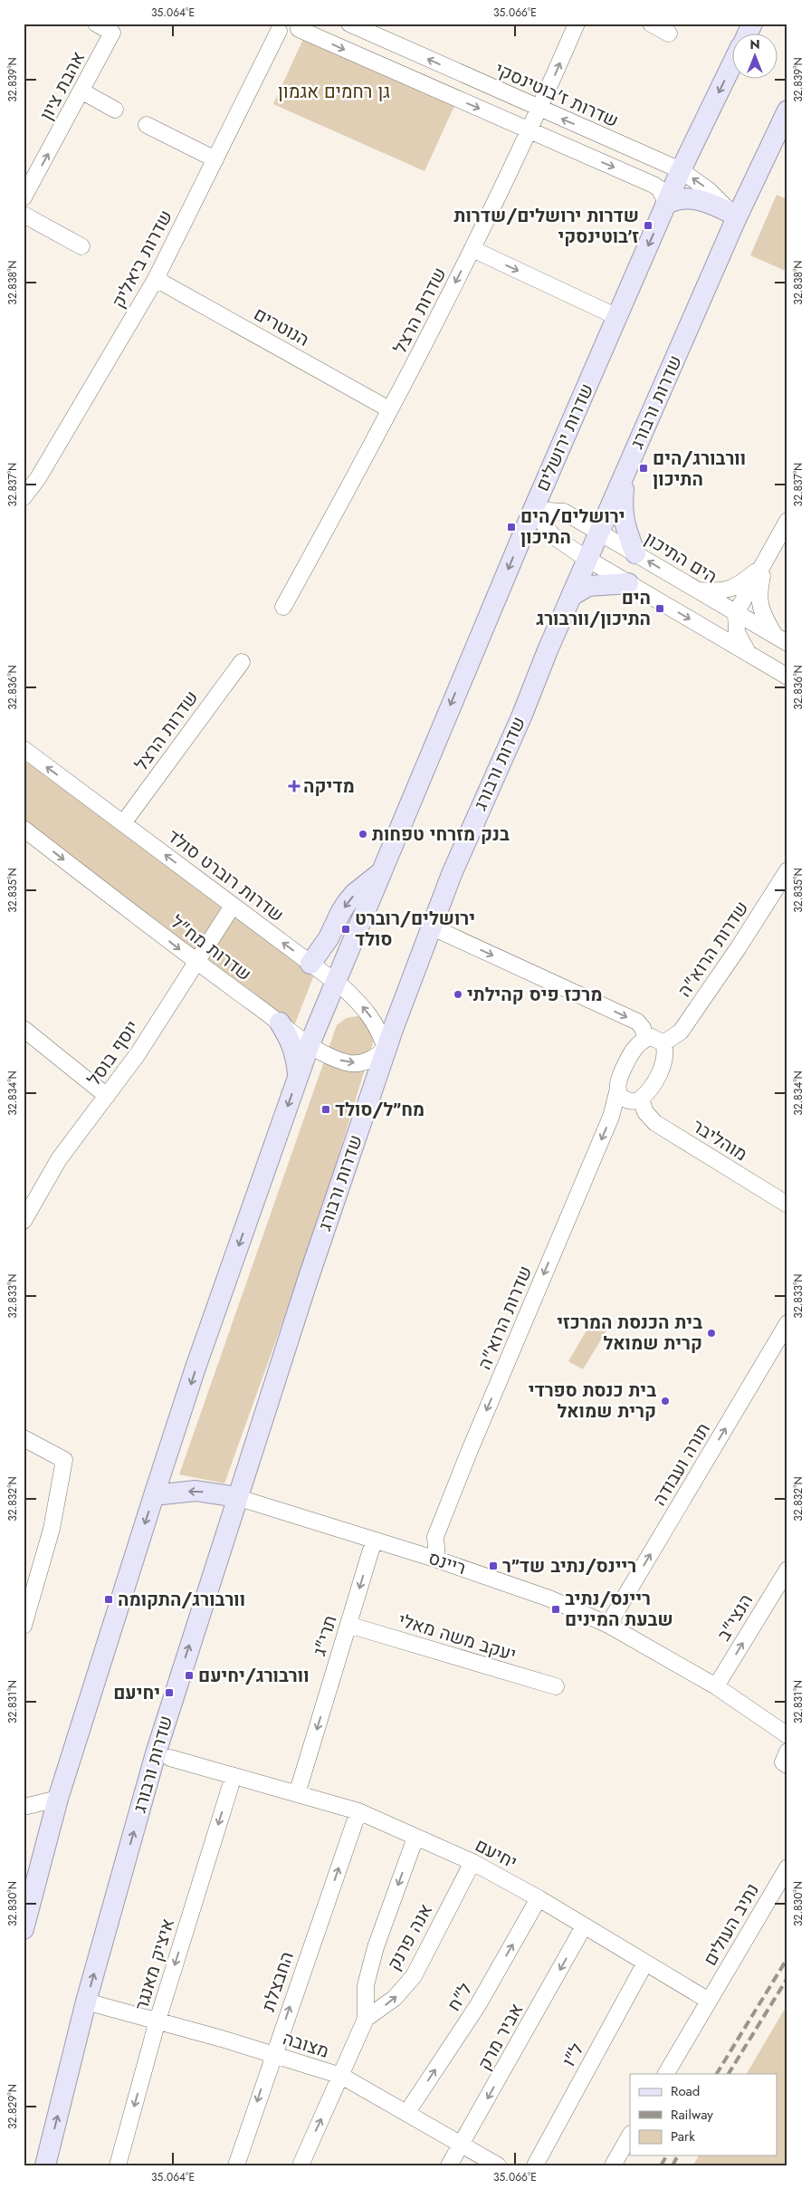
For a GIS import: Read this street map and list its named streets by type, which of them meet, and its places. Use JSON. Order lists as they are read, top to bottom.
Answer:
{
  "streets": {
    "main road": ["שדרות ורבורג", "שדרות ירושלים", "ריינס"],
    "street": [
      "אהבת ציון",
      "שדרות ז'בוטינסקי",
      "שדרות ביאליק",
      "שדרות הרצל",
      "הנוטרים",
      "הים התיכון",
      "שדרות רוברט סולד",
      "שדרות מח\"ל",
      "שדרות הרוא\"ה",
      "יוסף בוסל",
      "מוהליבר",
      "תורה ועבודה",
      "הנצי\"ב",
      "תרי\"ג",
      "יעקב משה מאלי",
      "יחיעם",
      "נתיב העולים",
      "אנה פרנק",
      "איציק מאנגר",
      "החבצלת",
      "ל\"ח",
      "אביר מרק",
      "מצובה",
      "ל\"ו"
    ]
  },
  "crossings": [
    ["שדרות ז'בוטינסקי", "שדרות הרצל"],
    ["שדרות ז'בוטינסקי", "שדרות ורבורג"],
    ["שדרות ז'בוטינסקי", "שדרות ירושלים"],
    ["שדרות ביאליק", "הנוטרים"],
    ["שדרות הרצל", "הנוטרים"],
    ["שדרות הרצל", "שדרות רוברט סולד"],
    ["שדרות ורבורג", "הים התיכון"],
    ["שדרות ורבורג", "שדרות רוברט סולד"],
    ["שדרות ורבורג", "שדרות מח\"ל"],
    ["שדרות ורבורג", "ריינס"],
    ["שדרות ורבורג", "מצובה"],
    ["שדרות ירושלים", "הים התיכון"],
    ["שדרות ירושלים", "שדרות רוברט סולד"],
    ["שדרות רוברט סולד", "שדרות מח\"ל"],
    ["שדרות רוברט סולד", "יוסף בוסל"],
    ["שדרות מח\"ל", "יוסף בוסל"],
    ["שדרות הרוא\"ה", "ריינס"],
    ["תורה ועבודה", "ריינס"],
    ["ריינס", "הנצי\"ב"],
    ["ריינס", "תרי\"ג"],
    ["תרי\"ג", "יעקב משה מאלי"],
    ["תרי\"ג", "יחיעם"],
    ["יחיעם", "נתיב העולים"],
    ["יחיעם", "אנה פרנק"],
    ["יחיעם", "איציק מאנגר"],
    ["יחיעם", "החבצלת"],
    ["יחיעם", "ל\"ח"],
    ["יחיעם", "אביר מרק"],
    ["יחיעם", "ל\"ו"],
    ["אנה פרנק", "מצובה"],
    ["איציק מאנגר", "מצובה"],
    ["החבצלת", "מצובה"],
    ["ל\"ח", "מצובה"],
    ["אביר מרק", "מצובה"]
  ],
  "one_way": [
    "אהבת ציון",
    "שדרות ירושלים",
    "שדרות רוברט סולד",
    "שדרות מח\"ל",
    "שדרות הרוא\"ה",
    "תורה ועבודה",
    "הנצי\"ב",
    "תרי\"ג",
    "איציק מאנגר",
    "ל\"ח",
    "אביר מרק"
  ],
  "parks": ["גן רחמים אגמון"],
  "places": {
    "transit": [
      "שדרות ירושלים/שדרות ז׳בוטינסקי",
      "וורבורג/הים התיכון",
      "ירושלים/הים התיכון",
      "הים התיכון/וורבורג",
      "ירושלים/רוברט סולד",
      "מח״ל/סולד",
      "ריינס/נתיב שד״ר",
      "וורבורג/התקומה",
      "ריינס/נתיב שבעת המינים",
      "וורבורג/יחיעם",
      "יחיעם"
    ],
    "health": ["מדיקה"],
    "other": [
      "בנק מזרחי טפחות",
      "מרכז פיס קהילתי",
      "בית הכנסת המרכזי קרית שמואל",
      "בית כנסת ספרדי קרית שמואל"
    ]
  },
  "legend": ["Road", "Railway", "Park"],
  "north": "top",
  "coordinates": [
    "35.064°E",
    "35.066°E",
    "32.839°N",
    "32.838°N",
    "32.837°N",
    "32.836°N",
    "32.835°N",
    "32.834°N",
    "32.833°N",
    "32.832°N",
    "32.831°N",
    "32.830°N",
    "32.829°N"
  ]
}
